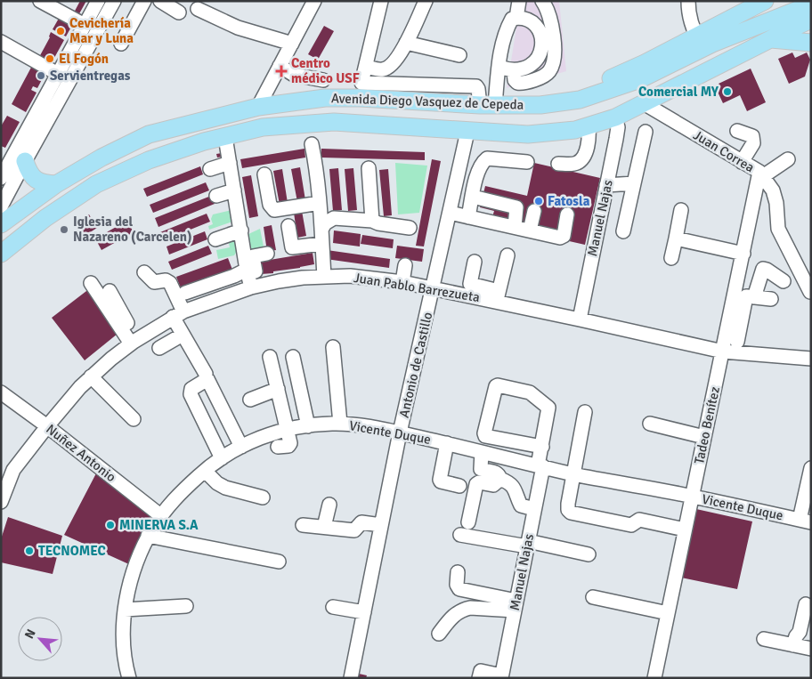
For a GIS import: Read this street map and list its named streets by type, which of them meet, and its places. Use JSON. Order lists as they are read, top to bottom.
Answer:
{
  "streets": {
    "main road": ["Avenida Diego Vasquez de Cepeda"],
    "street": [
      "Juan Correa",
      "Manuel Najas",
      "Juan Pablo Barrezueta",
      "Antonio de Castillo",
      "Tadeo Benítez",
      "Vicente Duque",
      "Nuñez Antonio"
    ]
  },
  "crossings": [
    ["Avenida Diego Vasquez de Cepeda", "Juan Correa"],
    ["Avenida Diego Vasquez de Cepeda", "Manuel Najas"],
    ["Avenida Diego Vasquez de Cepeda", "Antonio de Castillo"],
    ["Juan Correa", "Tadeo Benítez"],
    ["Manuel Najas", "Juan Pablo Barrezueta"],
    ["Manuel Najas", "Vicente Duque"],
    ["Juan Pablo Barrezueta", "Antonio de Castillo"],
    ["Juan Pablo Barrezueta", "Tadeo Benítez"],
    ["Juan Pablo Barrezueta", "Nuñez Antonio"],
    ["Antonio de Castillo", "Vicente Duque"],
    ["Tadeo Benítez", "Vicente Duque"],
    ["Vicente Duque", "Nuñez Antonio"]
  ],
  "places": {
    "other": [
      "Cevichería Mar y Luna",
      "El Fogón",
      "Servientregas",
      "Comercial MY",
      "Fatosla",
      "Iglesia del Nazareno (Carcelen)",
      "MINERVA S.A",
      "TECNOMEC"
    ],
    "health": ["Centro médico USF"]
  },
  "north": "top left"
}
